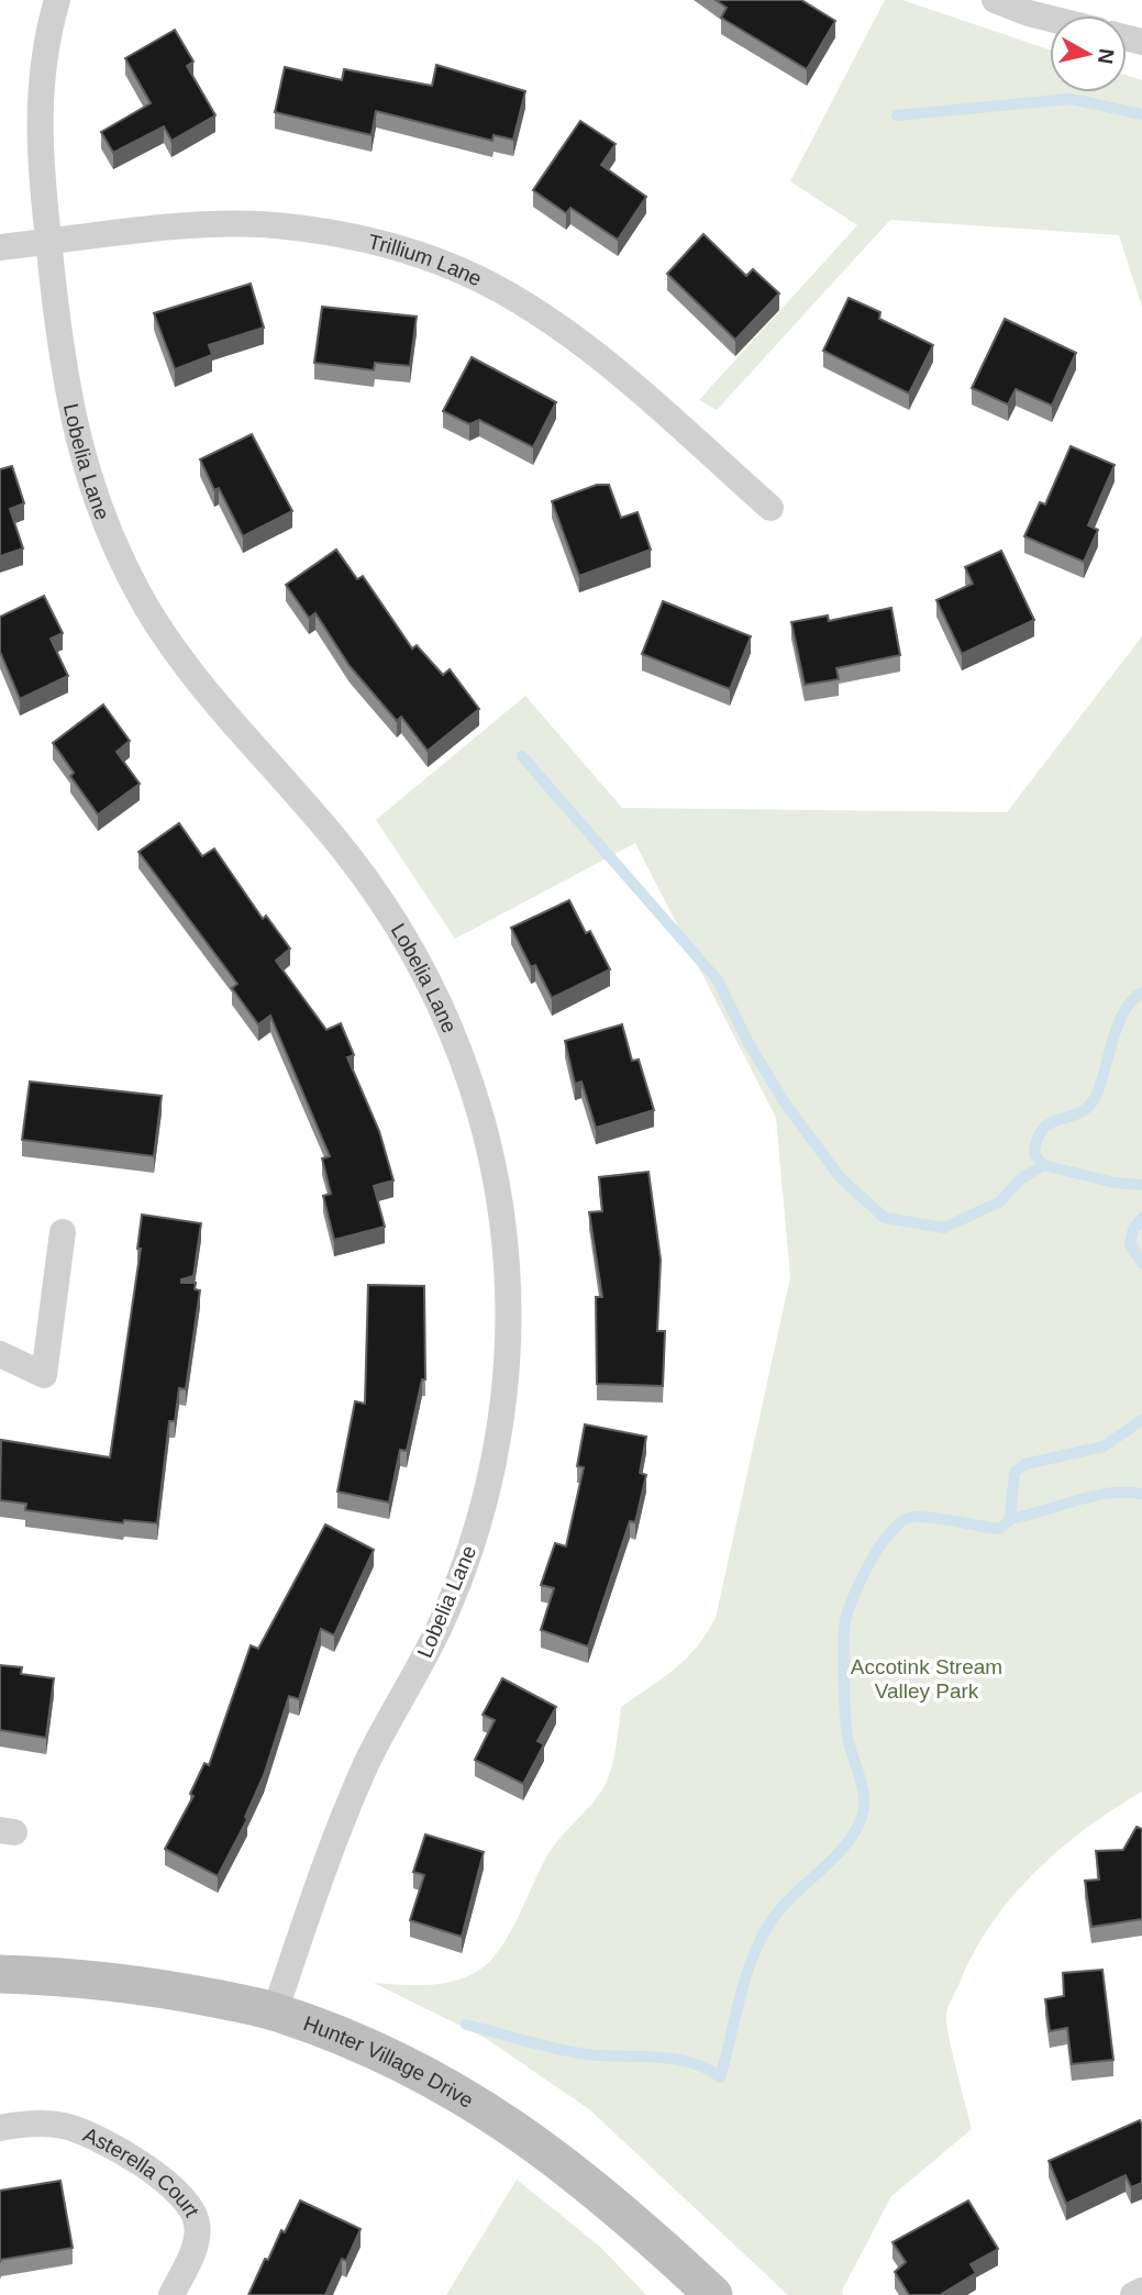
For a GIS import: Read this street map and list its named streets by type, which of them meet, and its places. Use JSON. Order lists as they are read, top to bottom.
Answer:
{
  "streets": {
    "street": [
      "Trillium Lane",
      "Lobelia Lane",
      "Hunter Village Drive",
      "Asterella Court"
    ]
  },
  "crossings": [
    ["Trillium Lane", "Lobelia Lane"],
    ["Lobelia Lane", "Hunter Village Drive"]
  ],
  "parks": ["Accotink Stream Valley Park"],
  "north": "right"
}
